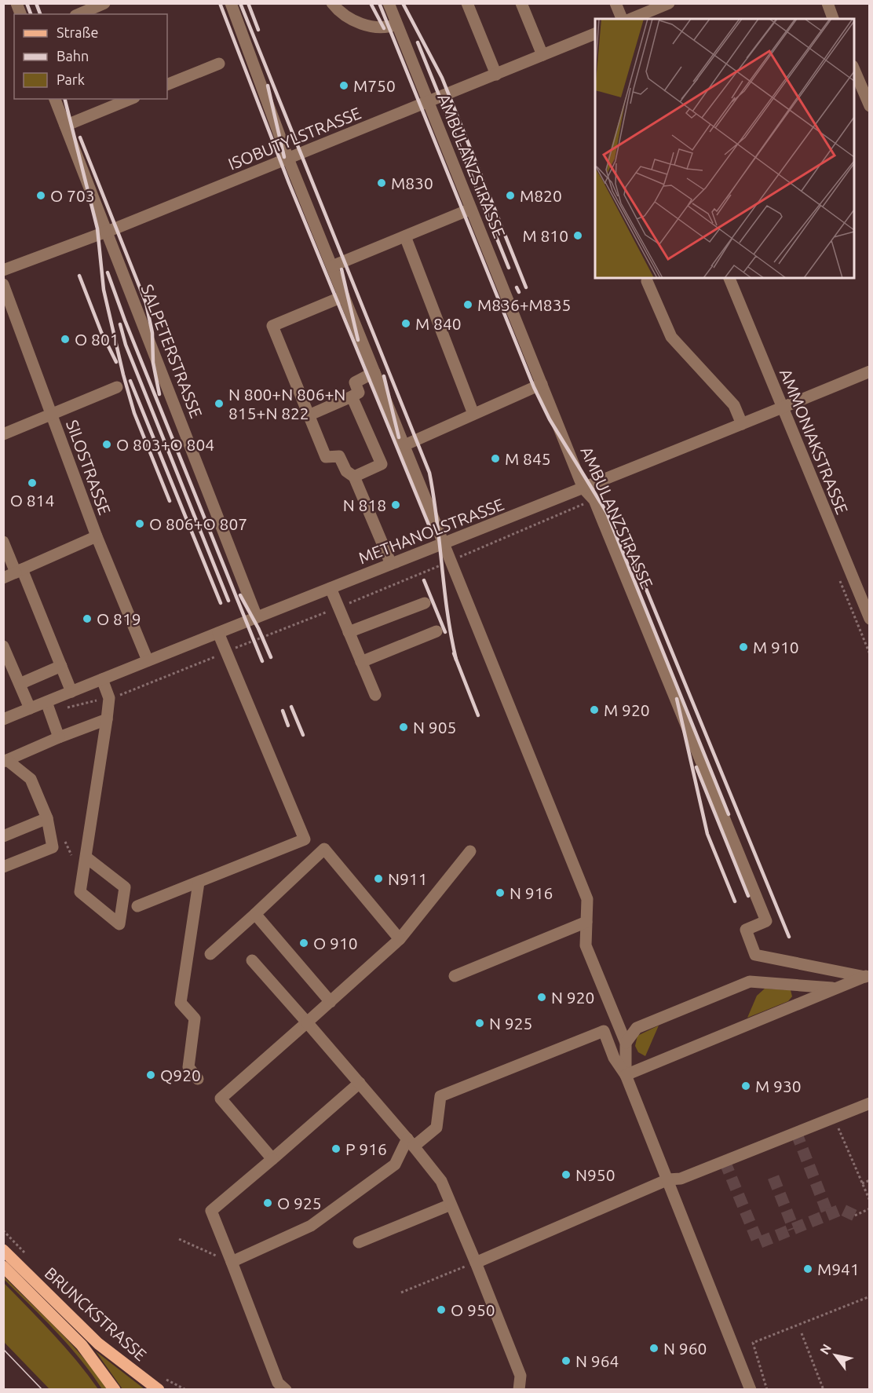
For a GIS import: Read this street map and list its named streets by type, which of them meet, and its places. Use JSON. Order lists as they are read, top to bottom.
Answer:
{
  "streets": {
    "main road": ["BRUNCKSTRASSE"],
    "street": [
      "ISOBUTYLSTRASSE",
      "AMBULANZSTRASSE",
      "SALPETERSTRASSE",
      "AMMONIAKSTRASSE",
      "SILOSTRASSE",
      "METHANOLSTRASSE"
    ]
  },
  "crossings": [
    ["ISOBUTYLSTRASSE", "AMBULANZSTRASSE"],
    ["ISOBUTYLSTRASSE", "SALPETERSTRASSE"],
    ["AMBULANZSTRASSE", "METHANOLSTRASSE"],
    ["SALPETERSTRASSE", "METHANOLSTRASSE"],
    ["AMMONIAKSTRASSE", "METHANOLSTRASSE"],
    ["SILOSTRASSE", "METHANOLSTRASSE"]
  ],
  "places": [
    "M750",
    "M830",
    "O 703",
    "M820",
    "M 810",
    "M836+M835",
    "M 840",
    "O 801",
    "N 800+N 806+N 815+N 822",
    "O 803+O 804",
    "M 845",
    "O 814",
    "N 818",
    "O 806+O 807",
    "O 819",
    "M 910",
    "M 920",
    "N 905",
    "N911",
    "N 916",
    "O 910",
    "N 920",
    "N 925",
    "Q920",
    "M 930",
    "P 916",
    "N950",
    "O 925",
    "M941",
    "O 950",
    "N 960",
    "N 964"
  ],
  "legend": ["Straße", "Bahn", "Park"],
  "north": "top left"
}
